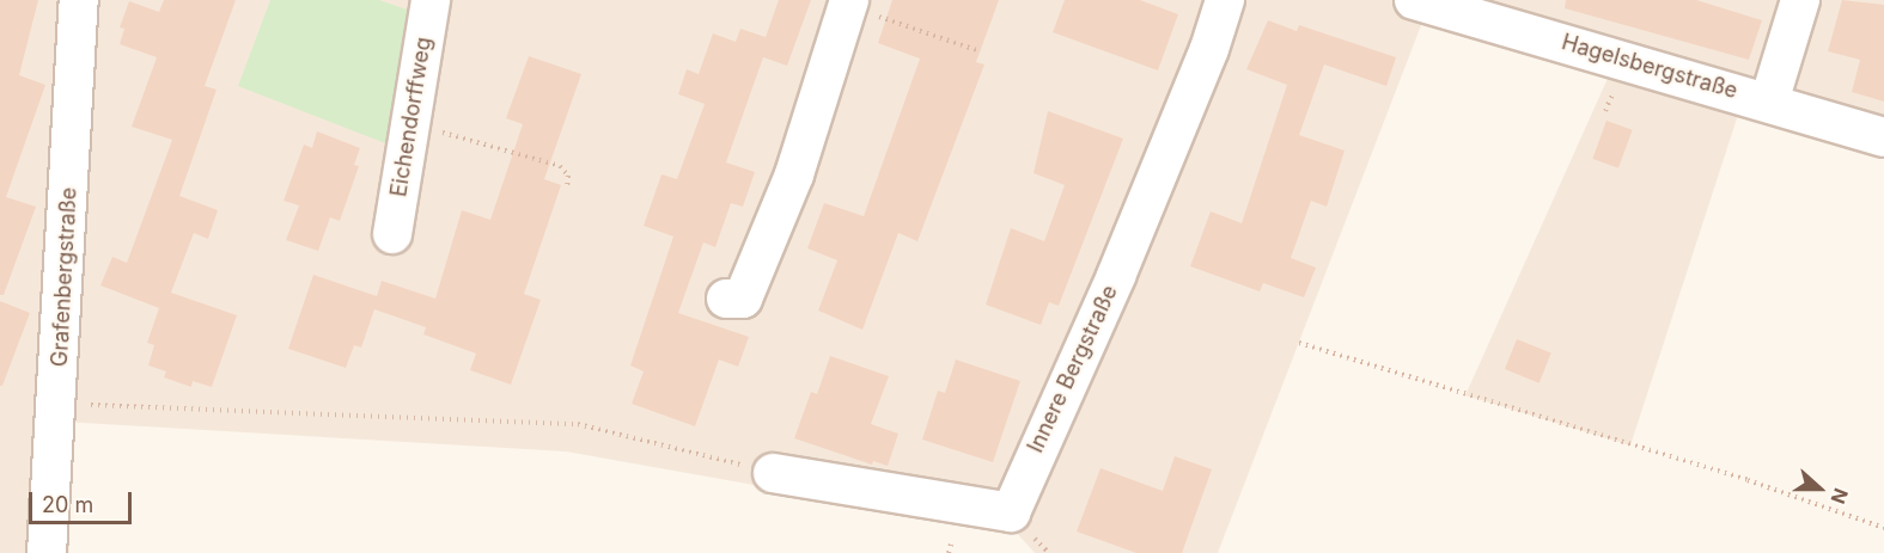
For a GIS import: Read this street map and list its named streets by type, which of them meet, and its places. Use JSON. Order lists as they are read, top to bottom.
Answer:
{
  "streets": {
    "street": [
      "Hagelsbergstraße",
      "Eichendorffweg",
      "Grafenbergstraße",
      "Innere Bergstraße"
    ]
  },
  "scale_bar": "20 m",
  "north": "right"
}
